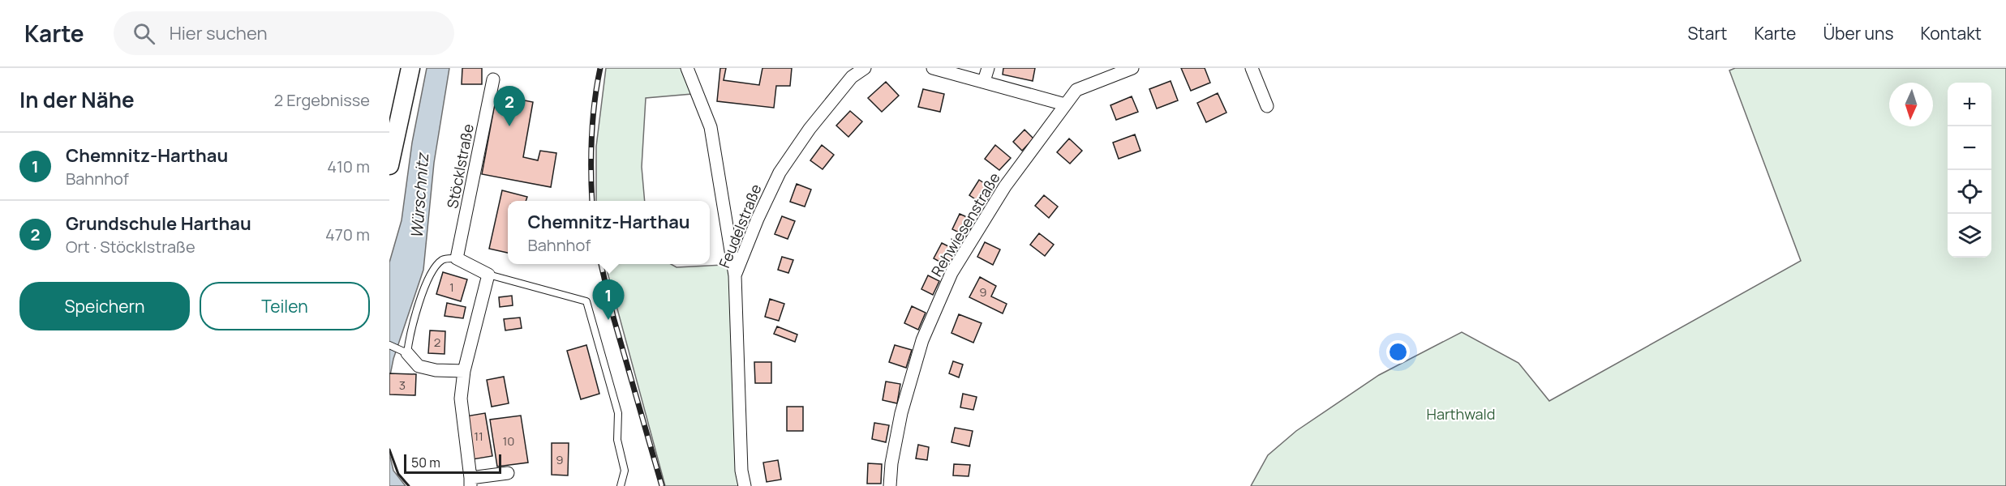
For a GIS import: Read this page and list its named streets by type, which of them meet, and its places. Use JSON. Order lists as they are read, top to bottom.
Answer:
{
  "streets": {
    "street": ["Stöcklstraße", "Rehwiesenstraße", "Feudelstraße"]
  },
  "water": ["Würschnitz"],
  "parks": ["Harthwald"],
  "house_numbers": [
    "1",
    "9",
    "2",
    "3",
    "11",
    "10",
    "9"
  ],
  "scale_bar": "50 m",
  "north": "bottom",
  "page": {
    "header": "Karte",
    "search": "Hier suchen",
    "nav": [
      "Start",
      "Karte",
      "Über uns",
      "Kontakt"
    ],
    "heading": ["In der Nähe", "2 Ergebnisse"],
    "map_buttons": ["+", "−"],
    "pins": ["2", "1"],
    "list": [
      {
        "mark": "1",
        "name": "Chemnitz-Harthau",
        "note": "Bahnhof",
        "value": "410 m"
      },
      {
        "mark": "2",
        "name": "Grundschule Harthau",
        "note": "Ort · Stöcklstraße",
        "value": "470 m"
      }
    ],
    "popup": ["Chemnitz-Harthau", "Bahnhof"],
    "buttons": ["Speichern", "Teilen"],
    "scale": "50 m"
  }
}
